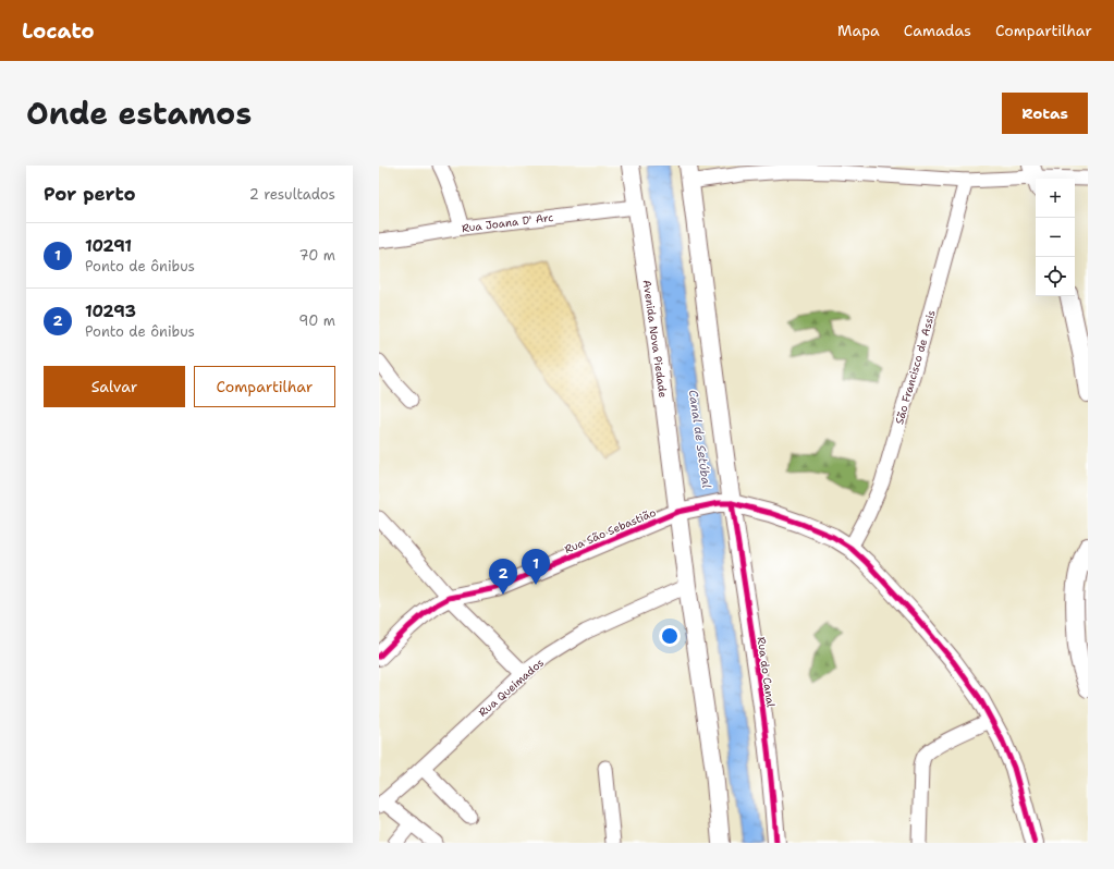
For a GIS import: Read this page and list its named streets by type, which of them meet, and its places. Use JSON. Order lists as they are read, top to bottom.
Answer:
{
  "streets": {
    "street": [
      "Rua Joana D' Arc",
      "Avenida Nova Piedade",
      "São Francisco de Assis",
      "Rua São Sebastião",
      "Rua do Canal",
      "Rua Queimados"
    ]
  },
  "crossings": [
    ["Rua Joana D' Arc", "Avenida Nova Piedade"],
    ["Avenida Nova Piedade", "Rua São Sebastião"],
    ["Rua São Sebastião", "Rua do Canal"]
  ],
  "water": ["Canal de Setúbal"],
  "page": {
    "header": "Locato",
    "nav": ["Mapa", "Camadas", "Compartilhar"],
    "title": "Onde estamos",
    "buttons": [
      "Rotas",
      ["Salvar", "Compartilhar"]
    ],
    "heading": ["Por perto", "2 resultados"],
    "map_buttons": ["+", "−"],
    "list": [
      {
        "mark": "1",
        "name": "10291",
        "note": "Ponto de ônibus",
        "value": "70 m"
      },
      {
        "mark": "2",
        "name": "10293",
        "note": "Ponto de ônibus",
        "value": "90 m"
      }
    ],
    "pins": ["1", "2"]
  }
}
